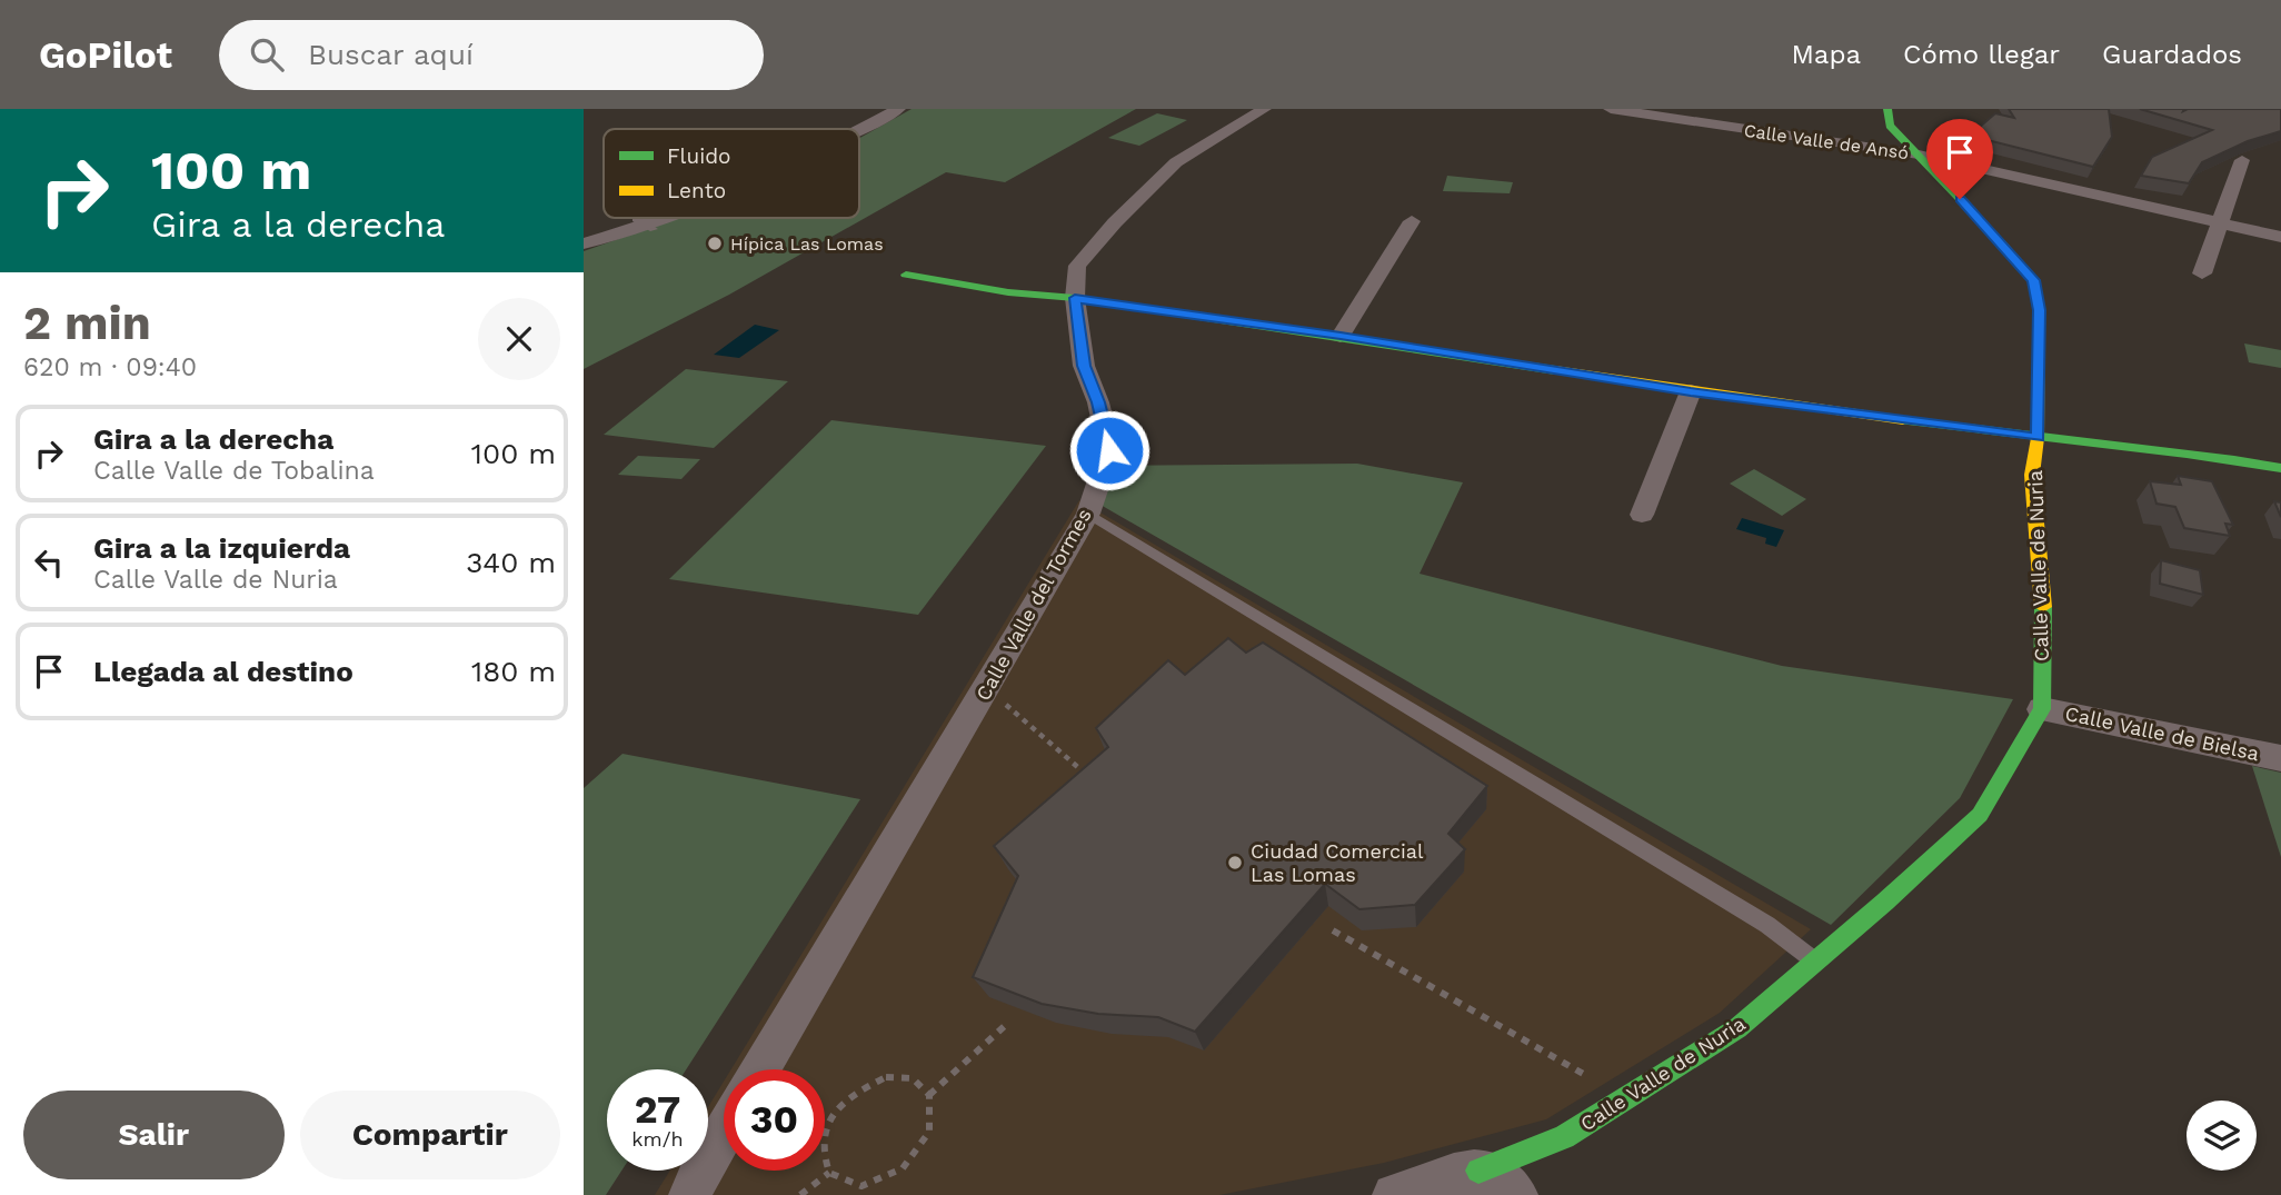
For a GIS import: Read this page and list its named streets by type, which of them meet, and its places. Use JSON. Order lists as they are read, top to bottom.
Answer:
{
  "streets": {
    "street": [
      "Calle Valle de Ansó",
      "Calle Valle de Nuria",
      "Calle Valle del Tormes",
      "Calle Valle de Bielsa"
    ]
  },
  "crossings": [
    ["Calle Valle de Ansó", "Calle Valle de Nuria"],
    ["Calle Valle de Nuria", "Calle Valle de Bielsa"]
  ],
  "places": ["Hípica Las Lomas", "Ciudad Comercial Las Lomas"],
  "legend": ["Fluido", "Lento"],
  "page": {
    "header": "GoPilot",
    "search": "Buscar aquí",
    "nav": ["Mapa", "Cómo llegar", "Guardados"],
    "turn": ["100 m", "Gira a la derecha"],
    "heading": ["2 min", "620 m · 09:40"],
    "list": [
      {
        "name": "Gira a la derecha",
        "note": "Calle Valle de Tobalina",
        "value": "100 m"
      },
      {
        "name": "Gira a la izquierda",
        "note": "Calle Valle de Nuria",
        "value": "340 m"
      },
      {
        "name": "Llegada al destino",
        "value": "180 m"
      }
    ],
    "speed": "27 km/h",
    "limit": "30",
    "buttons": ["Salir", "Compartir"]
  }
}
